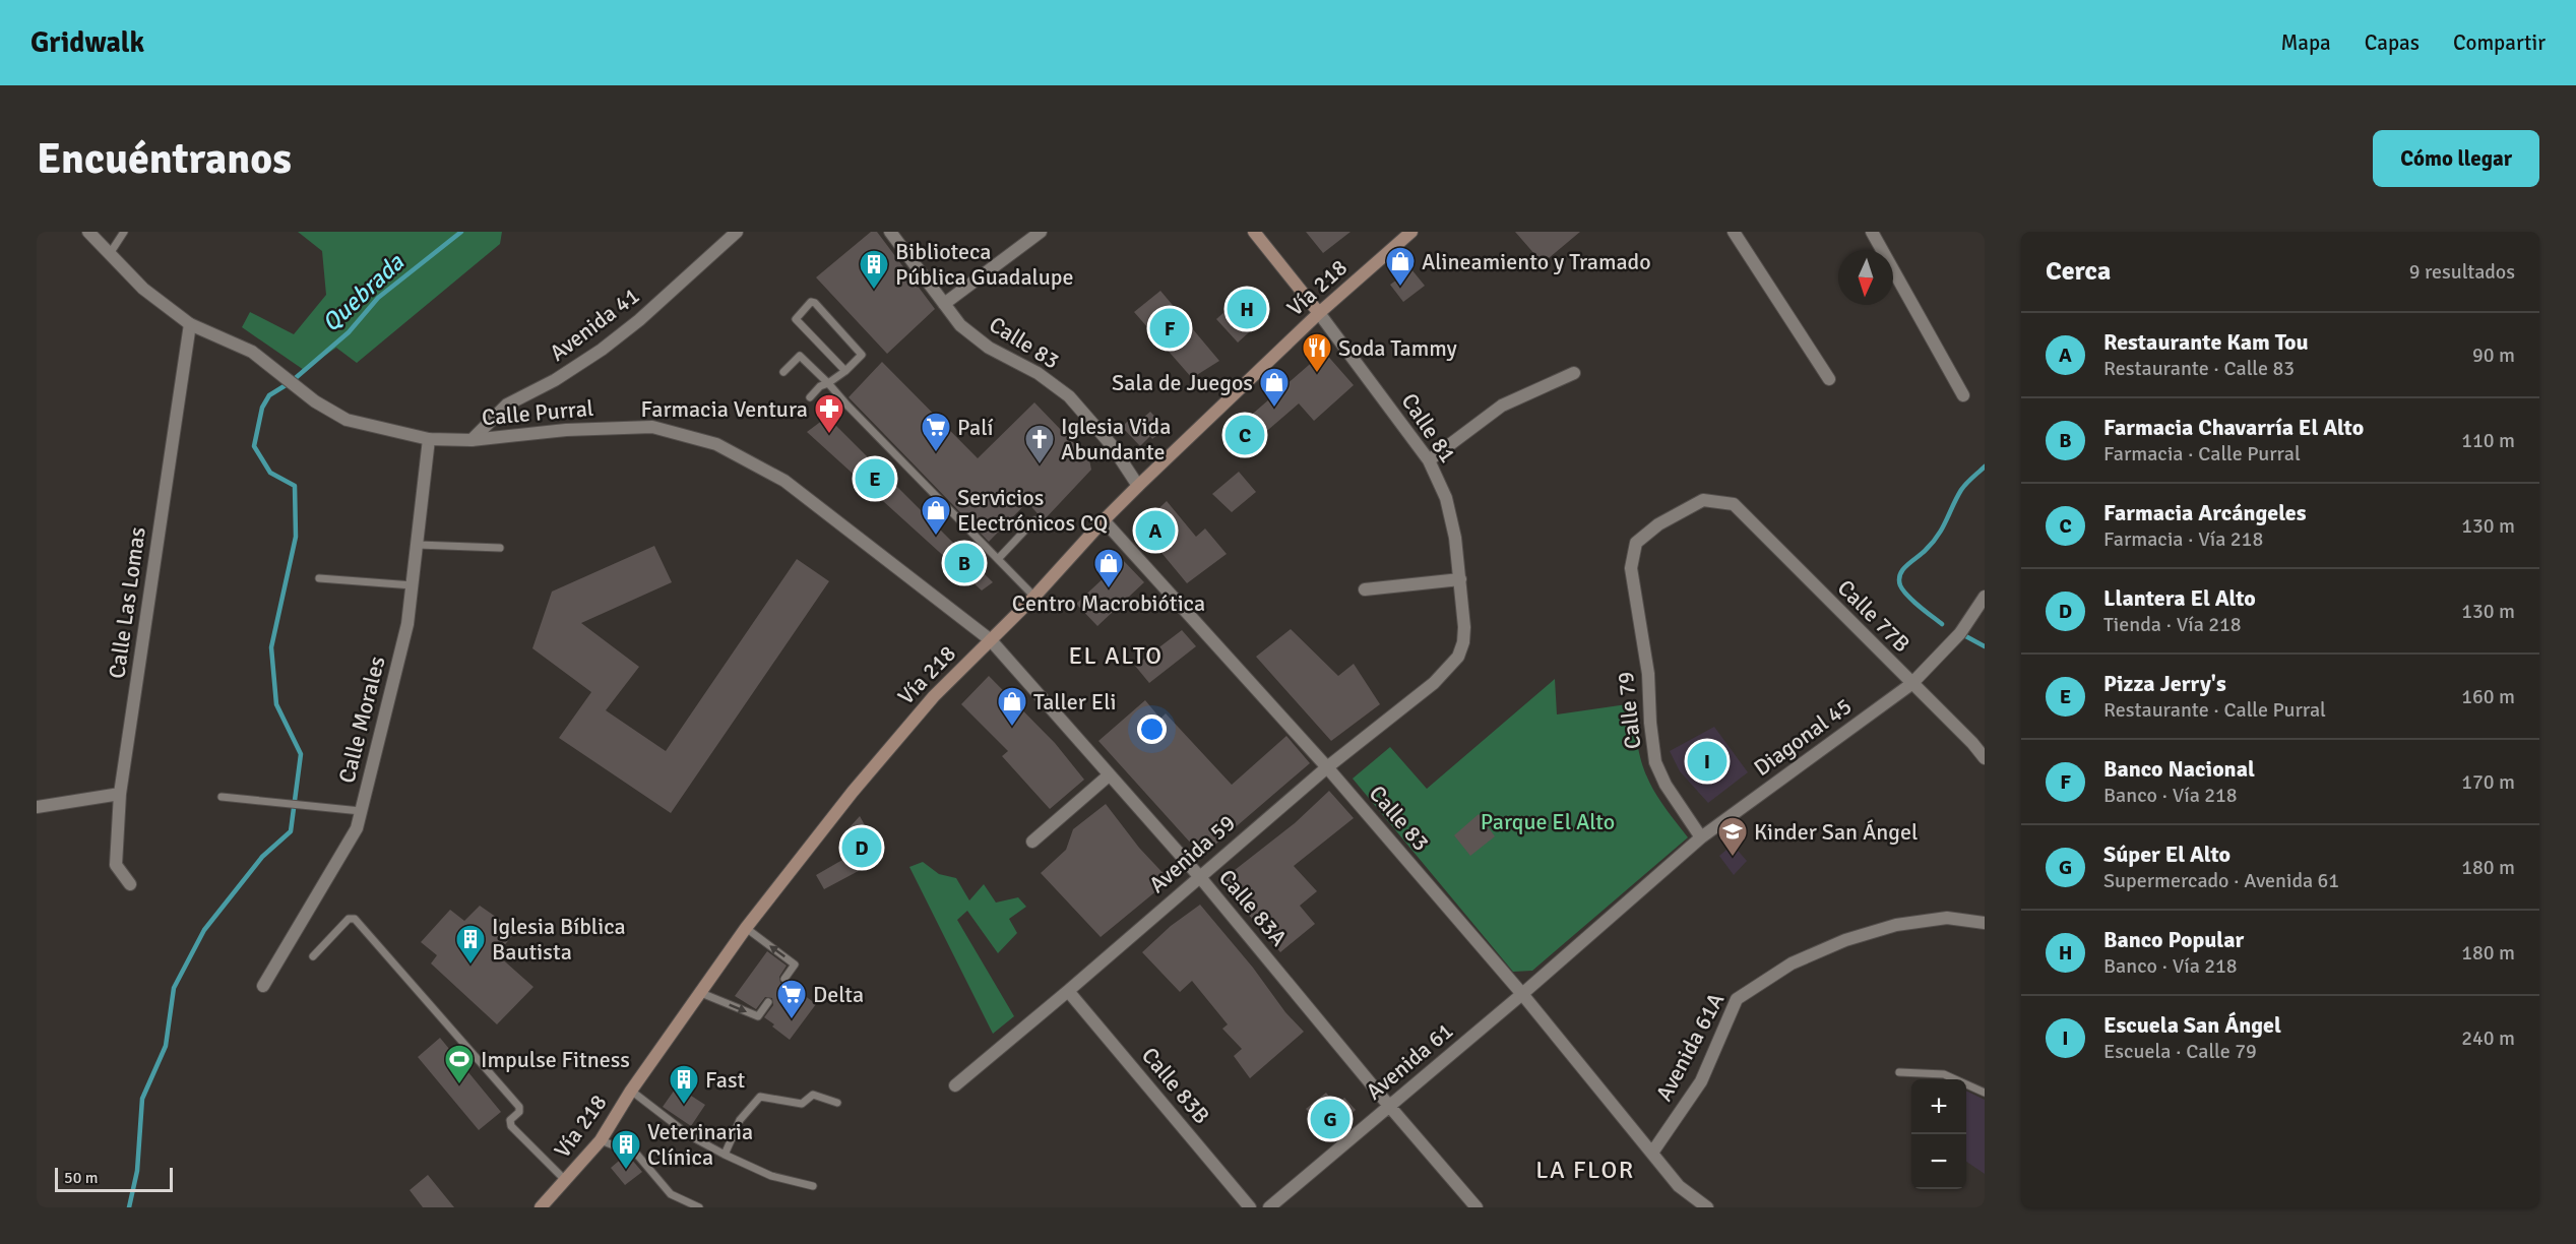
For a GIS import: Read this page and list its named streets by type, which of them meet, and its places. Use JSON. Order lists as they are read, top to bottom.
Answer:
{
  "streets": {
    "main road": ["Vía 218"],
    "street": [
      "Avenida 41",
      "Calle 83",
      "Calle Purral",
      "Calle 81",
      "Calle Las Lomas",
      "Calle 77B",
      "Calle 79",
      "Calle Morales",
      "Diagonal 45",
      "Avenida 59",
      "Calle 83A",
      "Avenida 61A",
      "Avenida 61",
      "Calle 83B"
    ]
  },
  "crossings": [
    ["Vía 218", "Calle 83"],
    ["Vía 218", "Calle Purral"],
    ["Vía 218", "Calle 81"],
    ["Vía 218", "Calle 83A"],
    ["Avenida 41", "Calle Purral"],
    ["Calle 83", "Diagonal 45"],
    ["Calle 83", "Avenida 59"],
    ["Calle 83", "Avenida 61A"],
    ["Calle 83", "Avenida 61"],
    ["Calle Purral", "Calle Las Lomas"],
    ["Calle Purral", "Calle Morales"],
    ["Calle Purral", "Calle 83A"],
    ["Calle 81", "Avenida 59"],
    ["Calle 77B", "Calle 79"],
    ["Calle 77B", "Diagonal 45"],
    ["Calle 79", "Diagonal 45"],
    ["Diagonal 45", "Avenida 61"],
    ["Avenida 59", "Calle 83A"],
    ["Avenida 59", "Calle 83B"],
    ["Calle 83A", "Avenida 61"]
  ],
  "districts": ["EL ALTO", "LA FLOR"],
  "water": ["Quebrada"],
  "parks": ["Parque El Alto"],
  "places": {
    "shop": [
      "Alineamiento y Tramado",
      "Sala de Juegos",
      "Servicios Electrónicos CQ",
      "Centro Macrobiótica",
      "Taller Eli"
    ],
    "building": [
      "Biblioteca Pública Guadalupe",
      "Iglesia Bíblica Bautista",
      "Fast",
      "Veterinaria Clínica"
    ],
    "restaurant": ["Soda Tammy"],
    "pharmacy": ["Farmacia Ventura"],
    "supermarket": ["Palí", "Delta"],
    "church": ["Iglesia Vida Abundante"],
    "school or university": ["Kinder San Ángel"],
    "sports": ["Impulse Fitness"]
  },
  "scale_bar": "50 m",
  "north": "bottom",
  "page": {
    "header": "Gridwalk",
    "nav": ["Mapa", "Capas", "Compartir"],
    "buttons": "Cómo llegar",
    "title": "Encuéntranos",
    "heading": ["Cerca", "9 resultados"],
    "pins": [
      "H",
      "F",
      "C",
      "E",
      "A",
      "B",
      "I",
      "D",
      "G"
    ],
    "list": [
      {
        "mark": "A",
        "name": "Restaurante Kam Tou",
        "note": "Restaurante · Calle 83",
        "value": "90 m"
      },
      {
        "mark": "B",
        "name": "Farmacia Chavarría El Alto",
        "note": "Farmacia · Calle Purral",
        "value": "110 m"
      },
      {
        "mark": "C",
        "name": "Farmacia Arcángeles",
        "note": "Farmacia · Vía 218",
        "value": "130 m"
      },
      {
        "mark": "D",
        "name": "Llantera El Alto",
        "note": "Tienda · Vía 218",
        "value": "130 m"
      },
      {
        "mark": "E",
        "name": "Pizza Jerry's",
        "note": "Restaurante · Calle Purral",
        "value": "160 m"
      },
      {
        "mark": "F",
        "name": "Banco Nacional",
        "note": "Banco · Vía 218",
        "value": "170 m"
      },
      {
        "mark": "G",
        "name": "Súper El Alto",
        "note": "Supermercado · Avenida 61",
        "value": "180 m"
      },
      {
        "mark": "H",
        "name": "Banco Popular",
        "note": "Banco · Vía 218",
        "value": "180 m"
      },
      {
        "mark": "I",
        "name": "Escuela San Ángel",
        "note": "Escuela · Calle 79",
        "value": "240 m"
      }
    ],
    "map_buttons": ["+", "−"],
    "scale": "50 m"
  }
}
